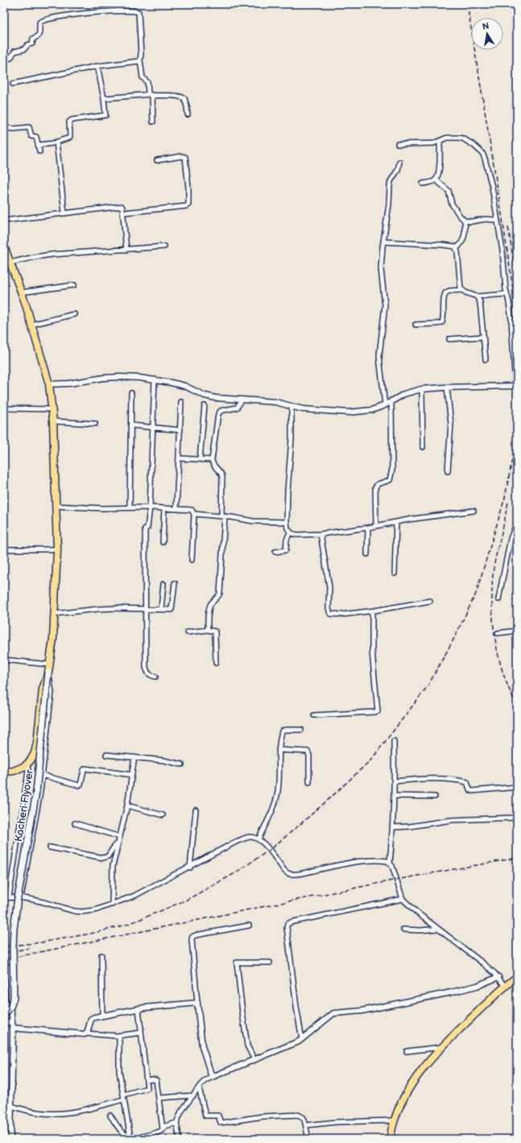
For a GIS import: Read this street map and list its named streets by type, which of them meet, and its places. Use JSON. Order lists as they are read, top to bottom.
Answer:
{
  "streets": {
    "main road": ["Kacheri Flyover"]
  },
  "north": "top"
}
